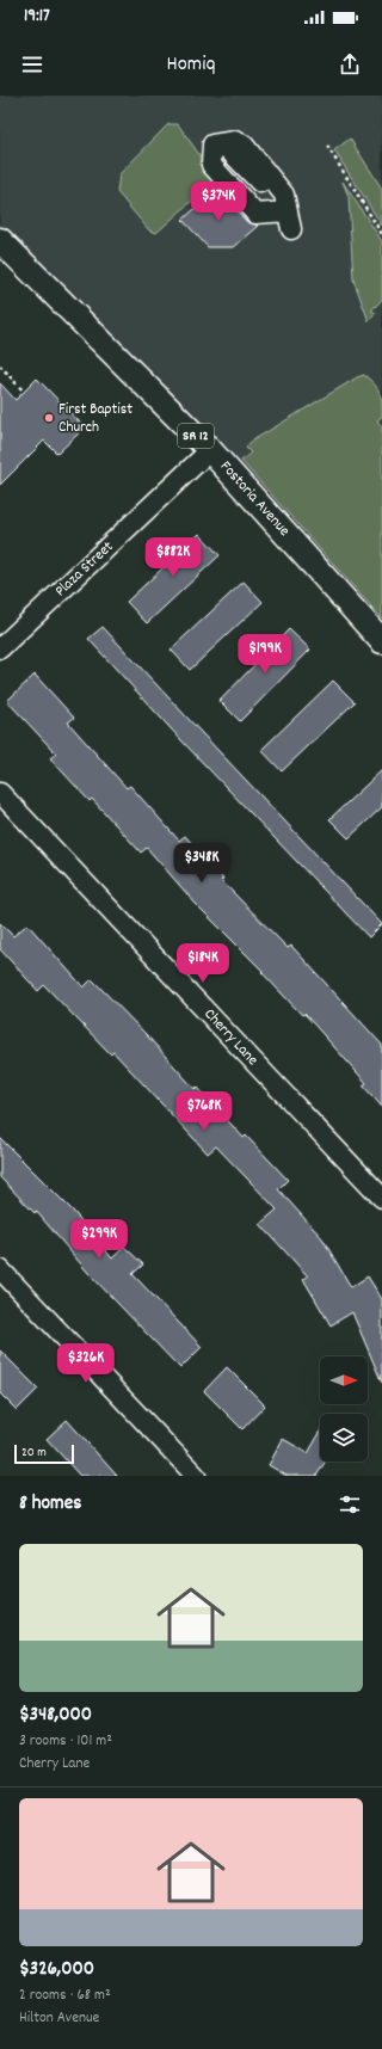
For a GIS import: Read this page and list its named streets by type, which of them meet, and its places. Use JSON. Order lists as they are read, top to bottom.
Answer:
{
  "streets": {
    "main road": ["SR 12", "Fostoria Avenue"],
    "street": ["Plaza Street", "Cherry Lane"]
  },
  "crossings": [
    ["Fostoria Avenue", "Plaza Street"]
  ],
  "places": ["First Baptist Church"],
  "scale_bar": "20 m",
  "north": "right",
  "page": {
    "status": "19:17",
    "header": "Homiq",
    "price": [
      "$374K",
      "$882K",
      "$199K",
      "$348K",
      "$184K",
      "$768K",
      "$299K",
      "$326K"
    ],
    "scale": "20 m",
    "heading": "8 homes",
    "list": [
      {
        "name": "$348,000",
        "note": "3 rooms · 101 m² · Cherry Lane"
      },
      {
        "name": "$326,000",
        "note": "2 rooms · 68 m² · Hilton Avenue"
      }
    ]
  }
}
